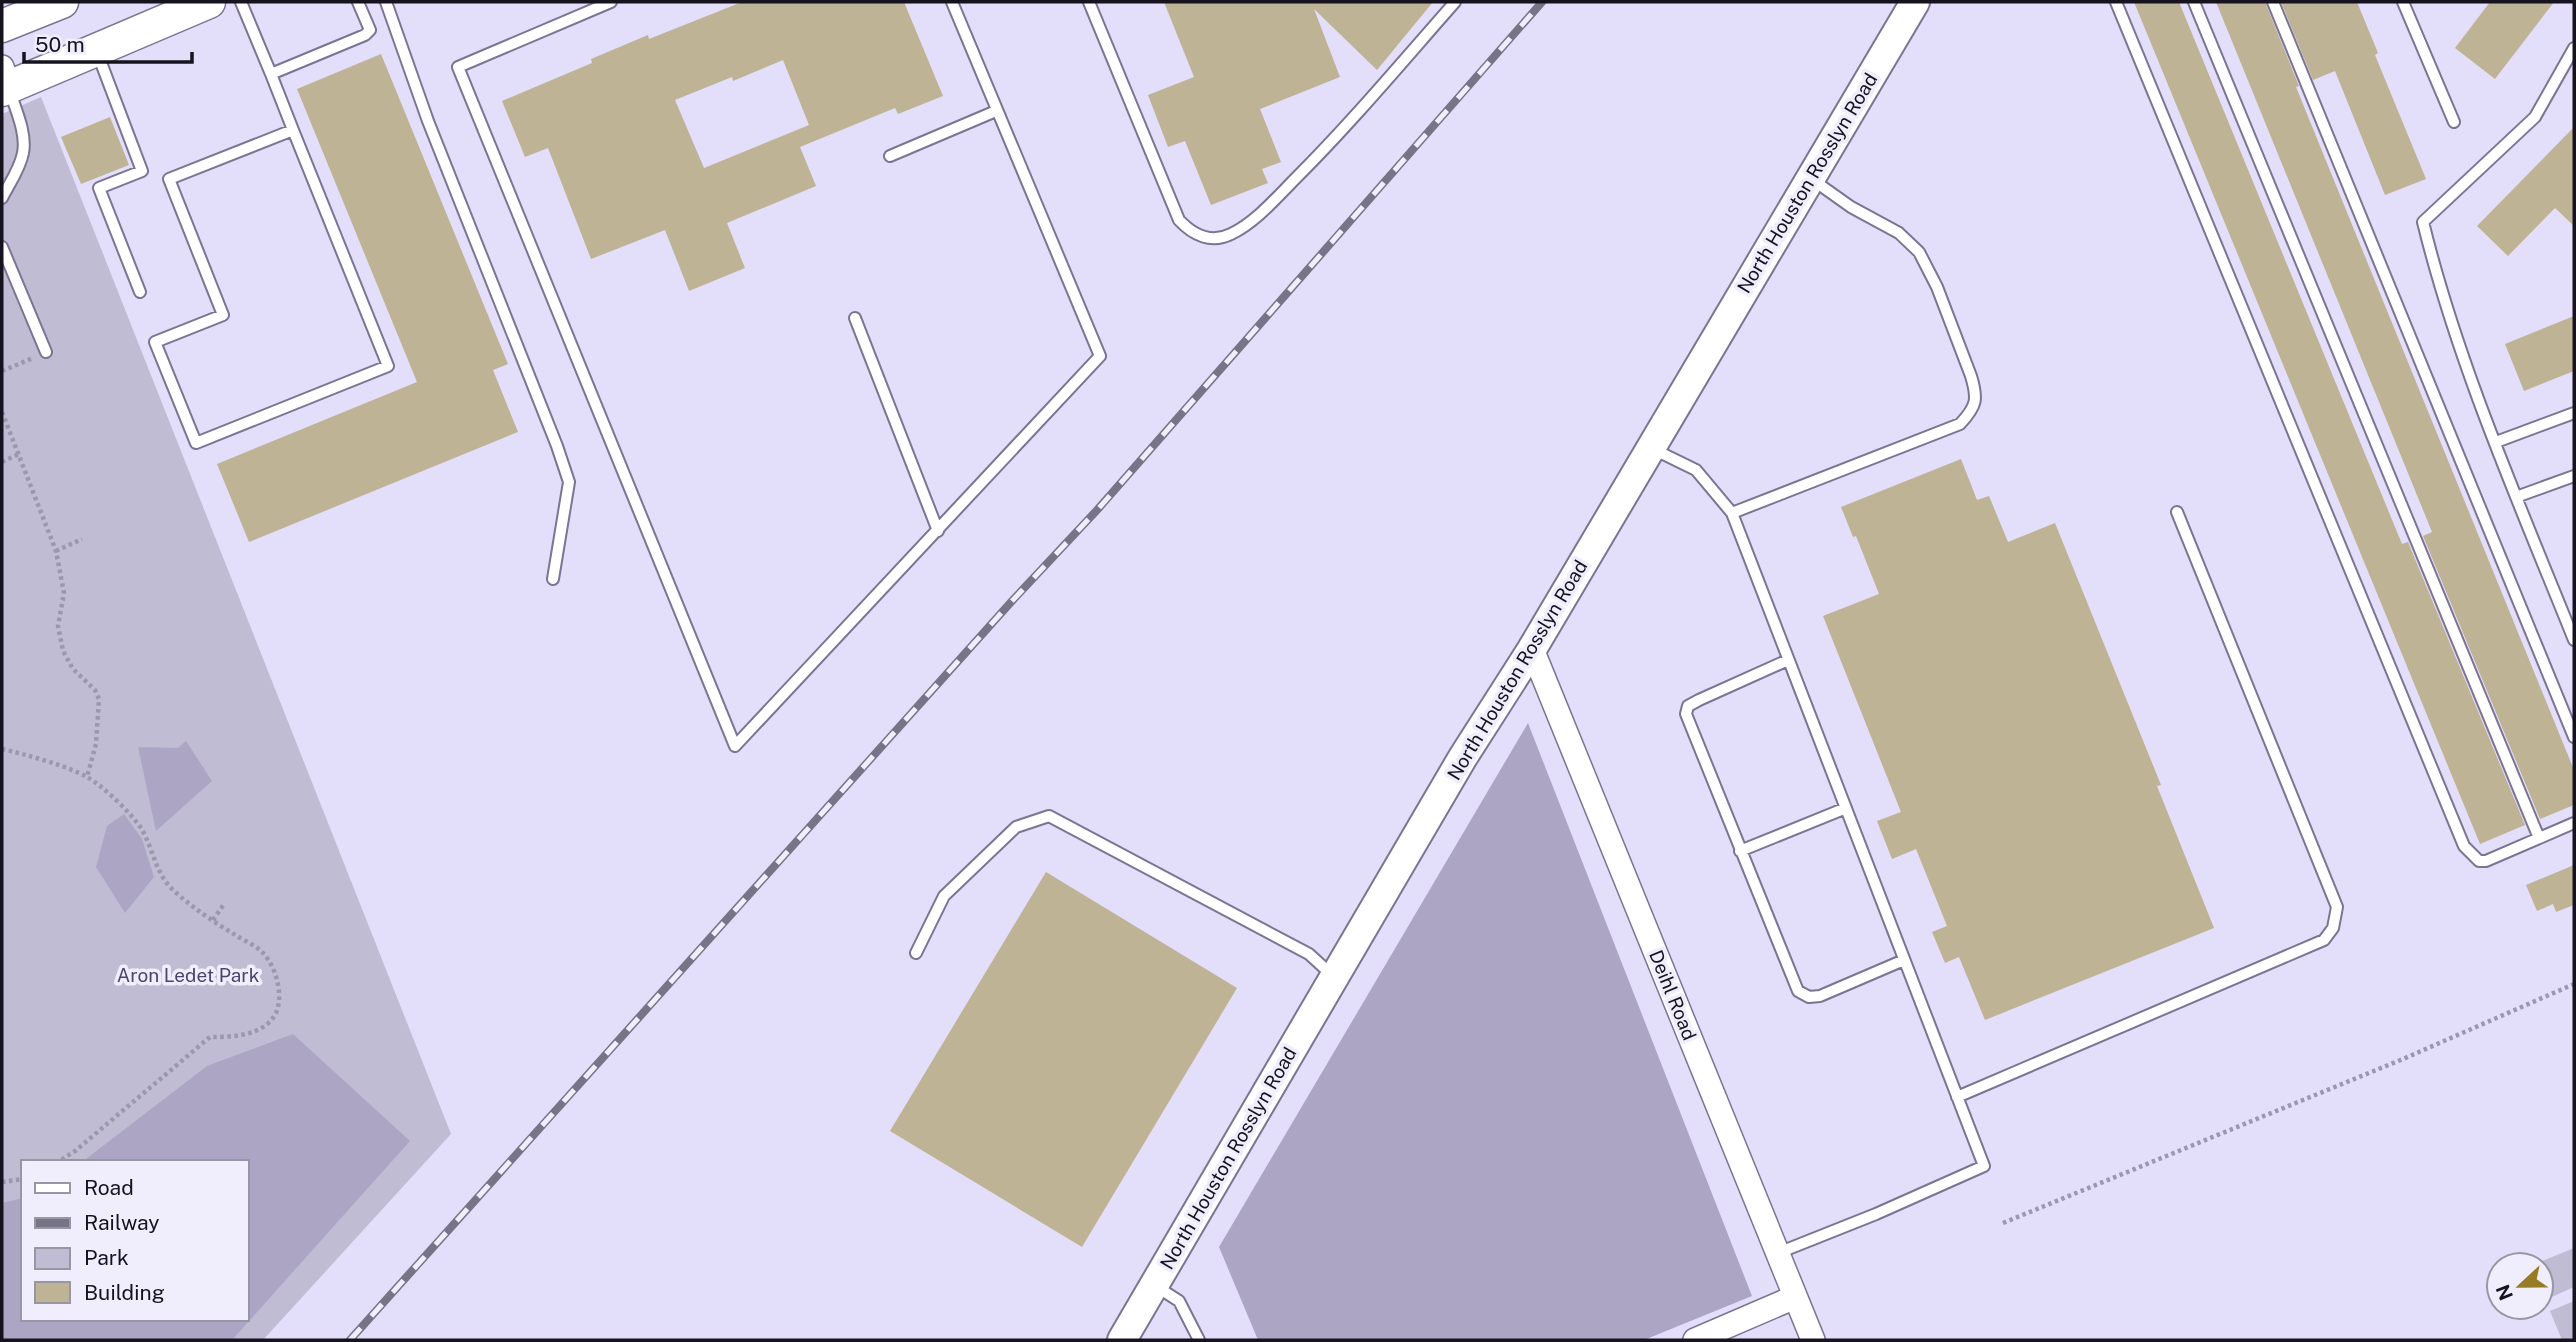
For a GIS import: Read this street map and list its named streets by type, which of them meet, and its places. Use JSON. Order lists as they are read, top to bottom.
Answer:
{
  "streets": {
    "street": ["North Houston Rosslyn Road", "Deihl Road"]
  },
  "crossings": [
    ["North Houston Rosslyn Road", "Deihl Road"]
  ],
  "parks": ["Aron Ledet Park"],
  "legend": [
    "Road",
    "Railway",
    "Park",
    "Building"
  ],
  "scale_bar": "50 m",
  "north": "left"
}
